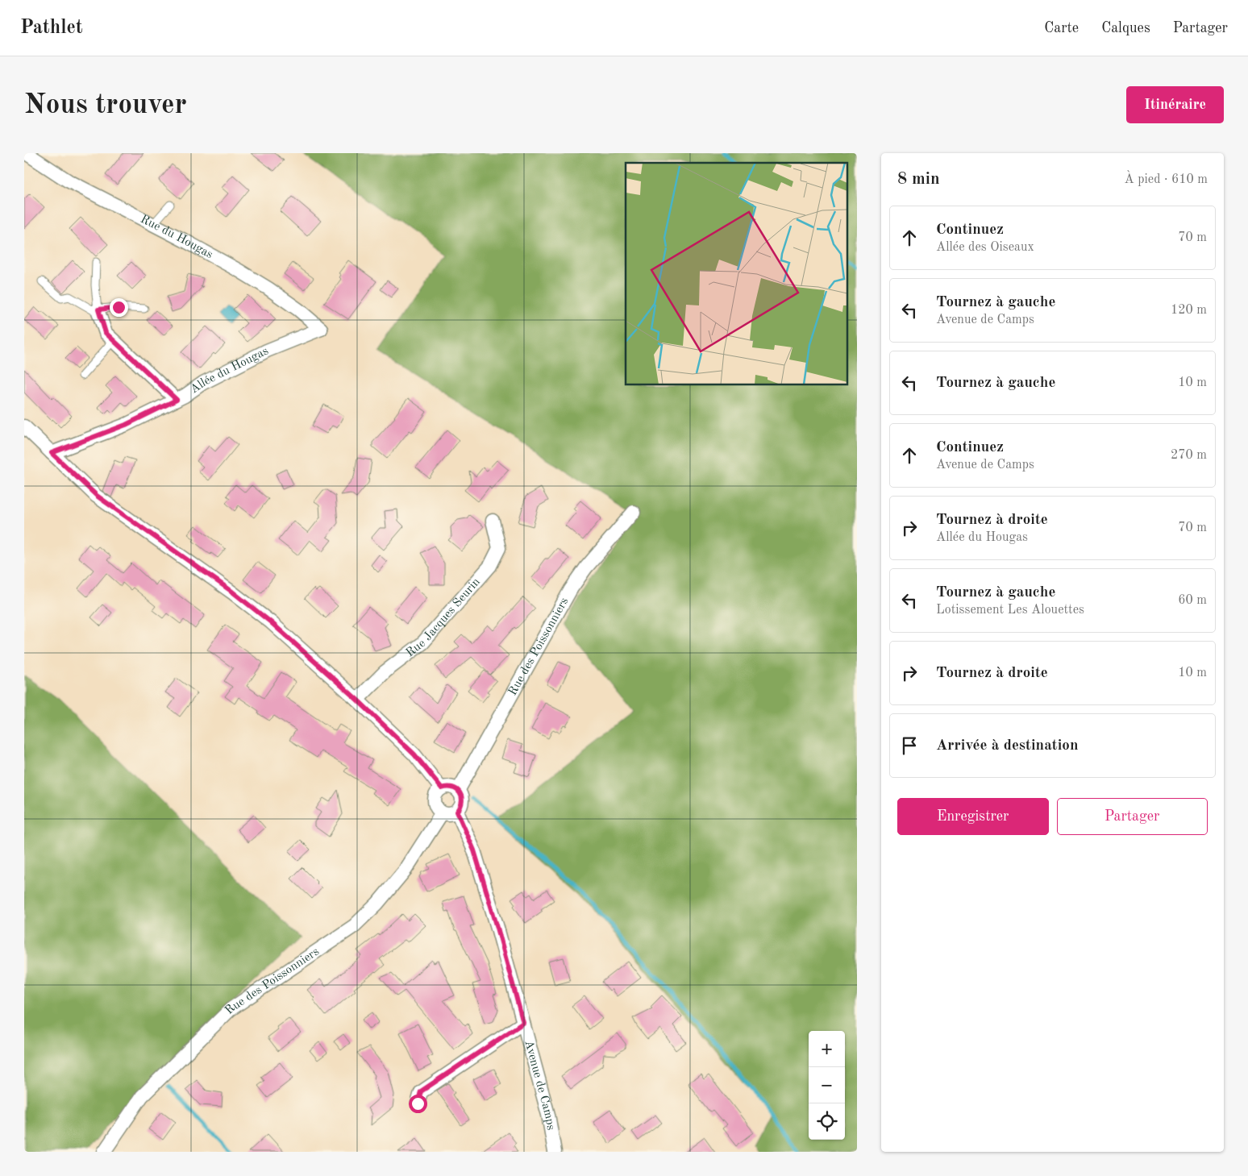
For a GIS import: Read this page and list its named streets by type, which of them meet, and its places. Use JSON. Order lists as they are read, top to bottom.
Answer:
{
  "streets": {
    "street": [
      "Rue du Hougas",
      "Allée du Hougas",
      "Rue Jacques Seurin",
      "Rue des Poissonniers",
      "Avenue de Camps"
    ]
  },
  "crossings": [
    ["Rue du Hougas", "Allée du Hougas"],
    ["Rue des Poissonniers", "Avenue de Camps"]
  ],
  "page": {
    "header": "Pathlet",
    "nav": ["Carte", "Calques", "Partager"],
    "buttons": [
      "Itinéraire",
      ["Enregistrer", "Partager"]
    ],
    "title": "Nous trouver",
    "heading": ["8 min", "À pied · 610 m"],
    "list": [
      ["Continuez", "Allée des Oiseaux", "70 m"],
      ["Tournez à gauche", "Avenue de Camps", "120 m"],
      ["Tournez à gauche", "10 m"],
      ["Continuez", "Avenue de Camps", "270 m"],
      ["Tournez à droite", "Allée du Hougas", "70 m"],
      ["Tournez à gauche", "Lotissement Les Alouettes", "60 m"],
      ["Tournez à droite", "10 m"],
      "Arrivée à destination"
    ],
    "map_buttons": ["+", "−"]
  }
}
